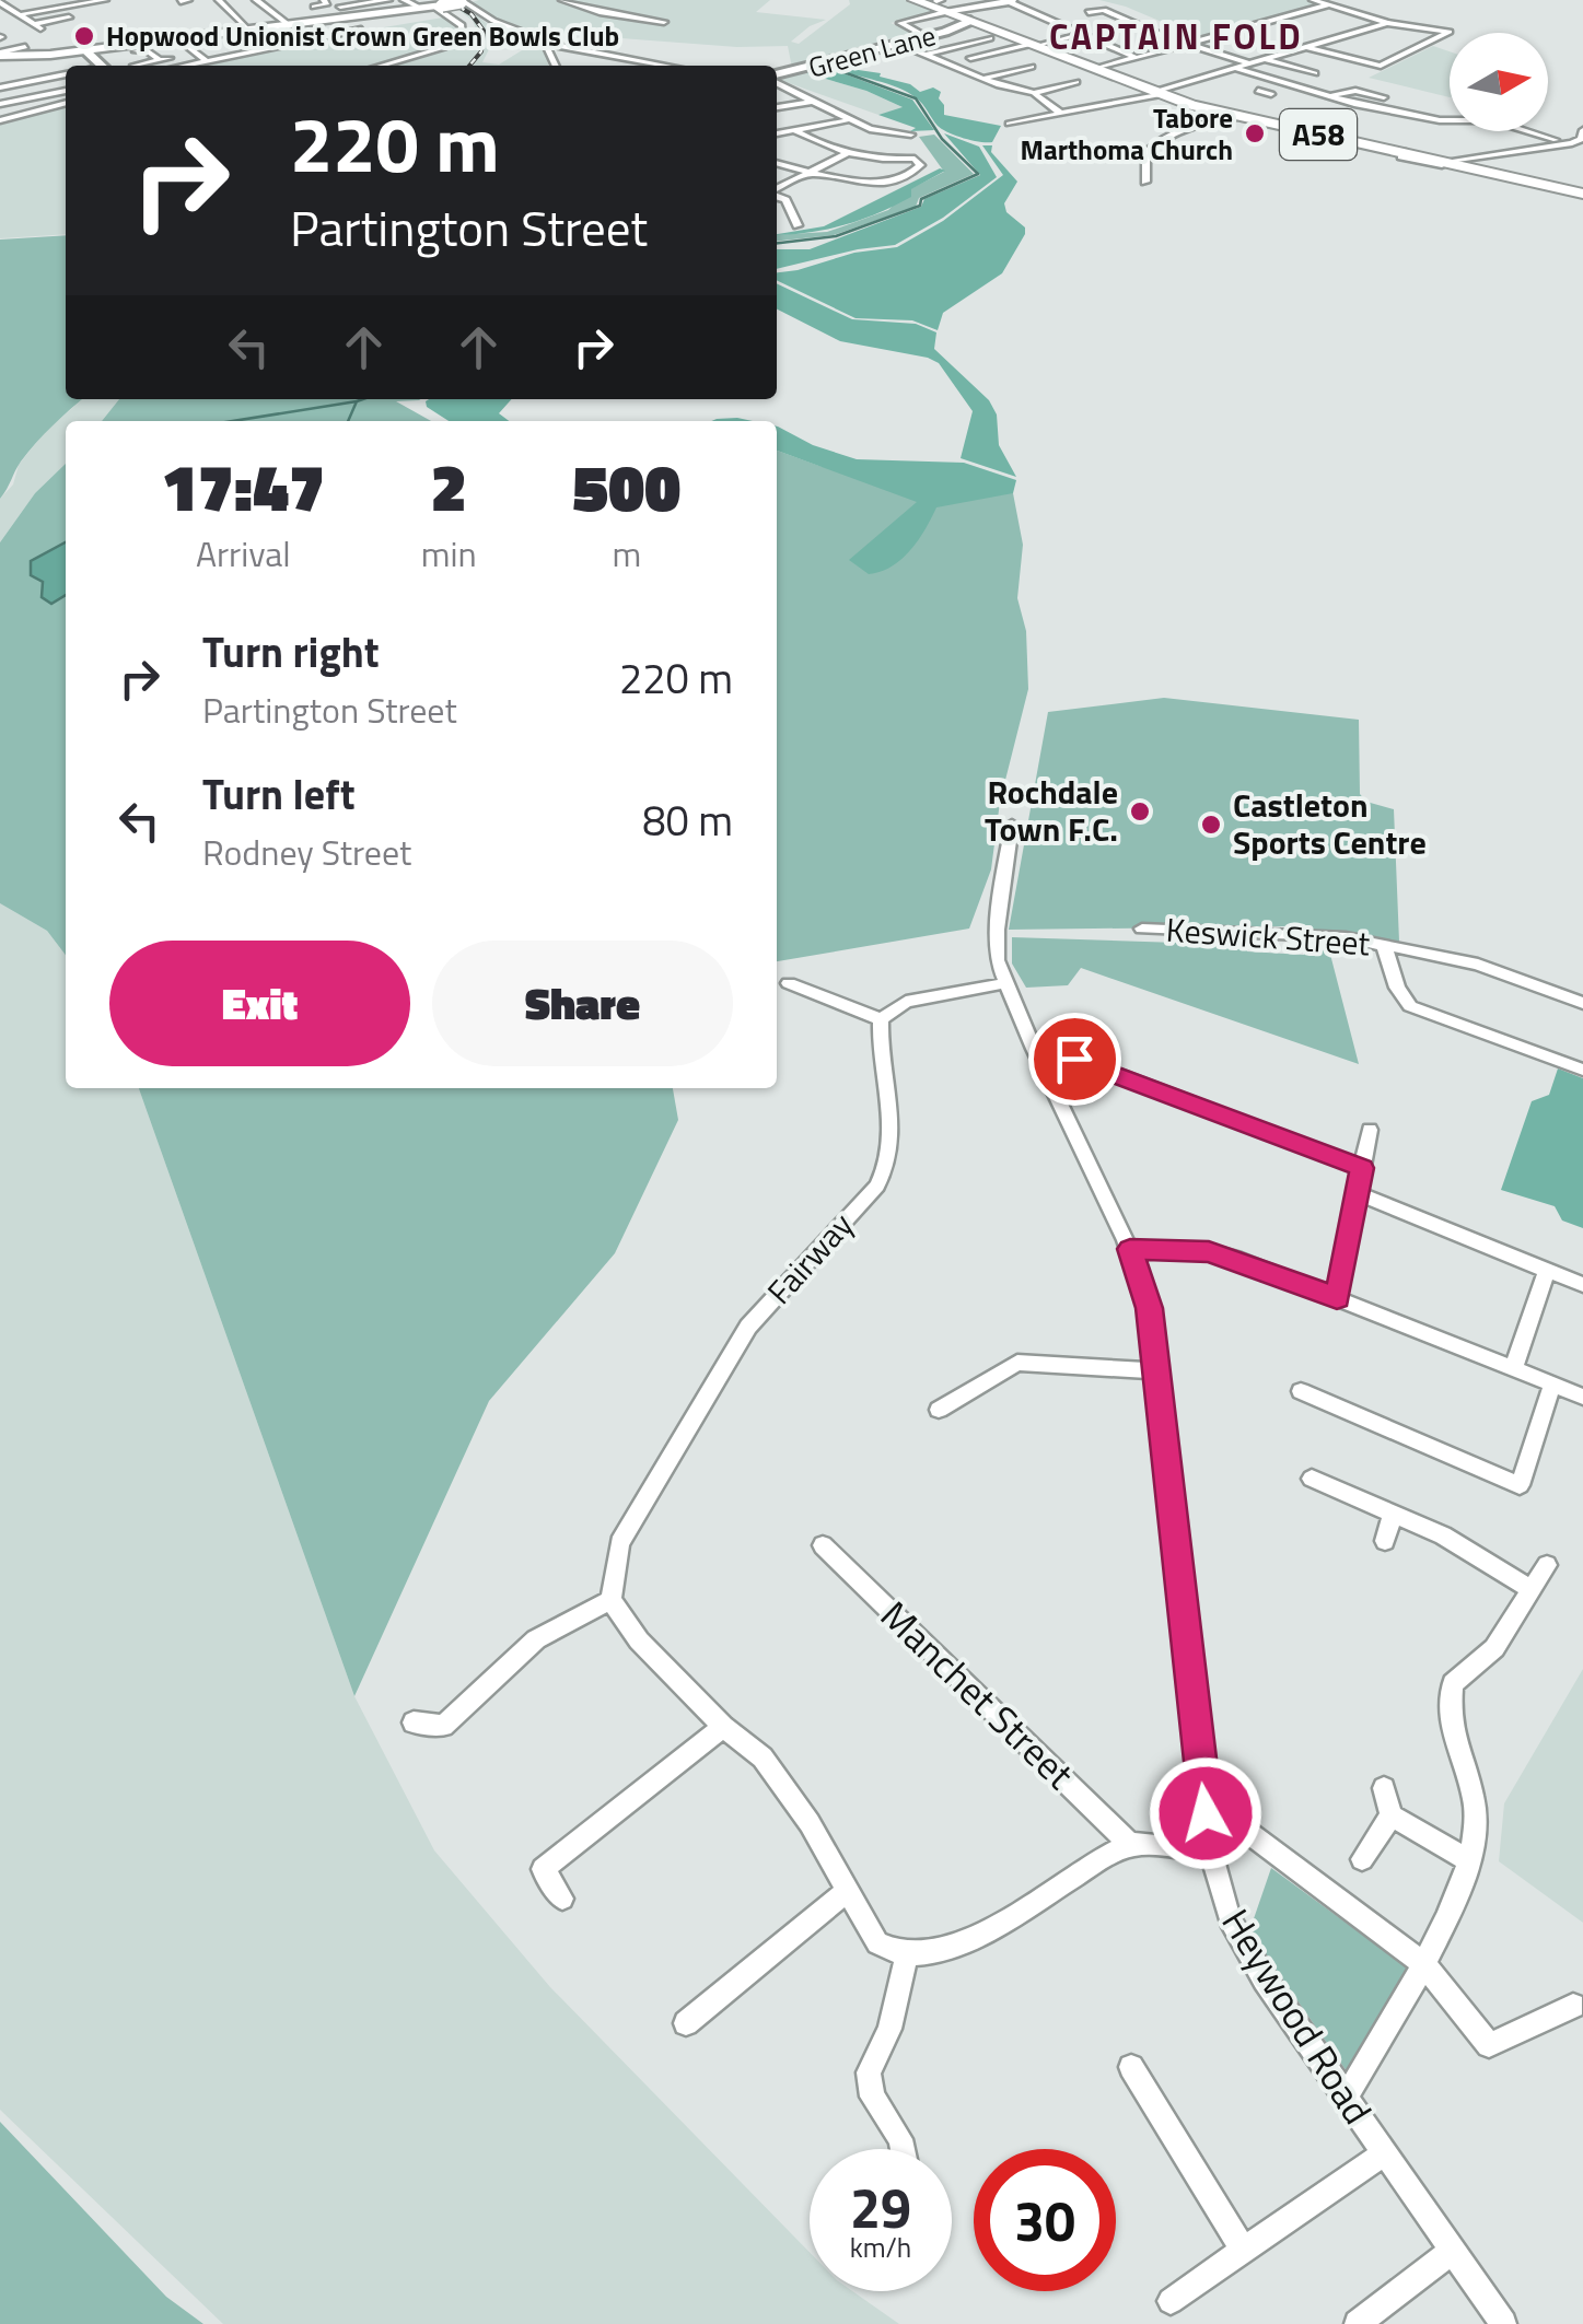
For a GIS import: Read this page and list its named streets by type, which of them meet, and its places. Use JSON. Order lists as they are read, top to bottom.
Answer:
{
  "streets": {
    "highway": ["A58"],
    "street": [
      "Green Lane",
      "Keswick Street",
      "Fairway",
      "Manchet Street",
      "Heywood Road"
    ]
  },
  "crossings": [
    ["Green Lane", "A58"]
  ],
  "districts": ["CAPTAIN FOLD"],
  "places": [
    "Hopwood Unionist Crown Green Bowls Club",
    "Tabore Marthoma Church",
    "Rochdale Town F.C.",
    "Castleton Sports Centre"
  ],
  "north": "right",
  "page": {
    "turn": ["220 m", "Partington Street"],
    "eta": [
      "17:47",
      "Arrival",
      "2",
      "min",
      "500",
      "m"
    ],
    "list": [
      {
        "name": "Turn right",
        "note": "Partington Street",
        "value": "220 m"
      },
      {
        "name": "Turn left",
        "note": "Rodney Street",
        "value": "80 m"
      }
    ],
    "buttons": ["Exit", "Share"],
    "speed": "29 km/h",
    "limit": "30"
  }
}
